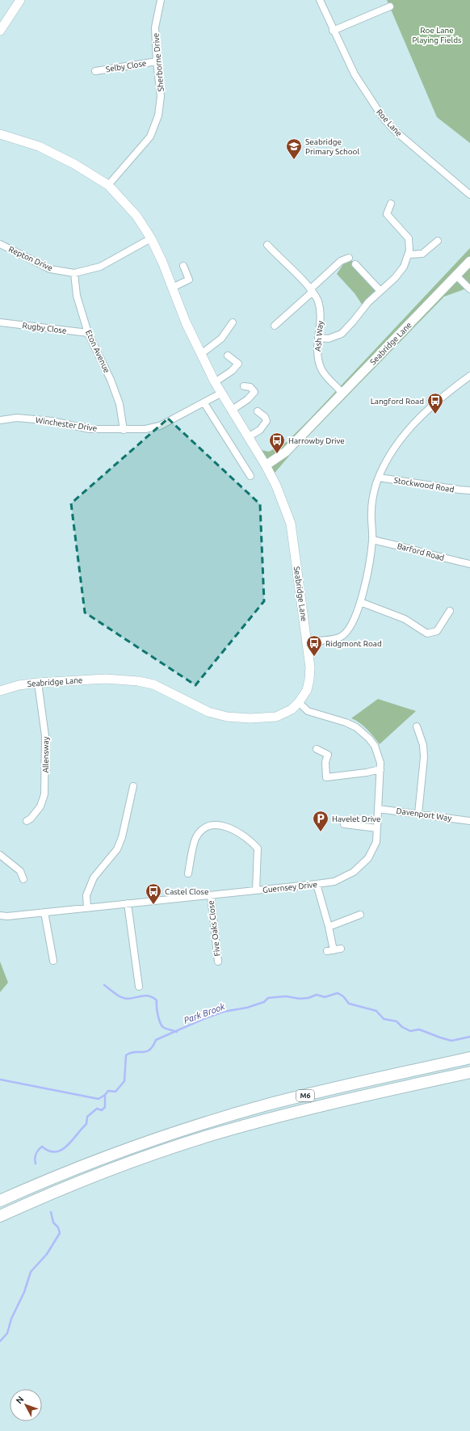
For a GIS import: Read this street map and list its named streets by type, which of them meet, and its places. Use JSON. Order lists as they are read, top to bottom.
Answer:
{
  "streets": {
    "highway": ["M6"],
    "street": [
      "Sherborne Drive",
      "Selby Close",
      "Roe Lane",
      "Repton Drive",
      "Rugby Close",
      "Ash Way",
      "Seabridge Lane",
      "Eton Avenue",
      "Winchester Drive",
      "Stockwood Road",
      "Barford Road",
      "Allensway",
      "Davenport Way",
      "Guernsey Drive",
      "Five Oaks Close"
    ]
  },
  "crossings": [
    ["Sherborne Drive", "Selby Close"],
    ["Repton Drive", "Eton Avenue"],
    ["Rugby Close", "Eton Avenue"],
    ["Ash Way", "Seabridge Lane"],
    ["Seabridge Lane", "Allensway"],
    ["Seabridge Lane", "Guernsey Drive"],
    ["Eton Avenue", "Winchester Drive"],
    ["Davenport Way", "Guernsey Drive"],
    ["Guernsey Drive", "Five Oaks Close"]
  ],
  "water": ["Park Brook"],
  "parks": ["Roe Lane Playing Fields"],
  "places": {
    "school or university": ["Seabridge Primary School"],
    "bus stop": [
      "Langford Road",
      "Harrowby Drive",
      "Ridgmont Road",
      "Castel Close"
    ],
    "parking": ["Havelet Drive"]
  },
  "north": "top left"
}
